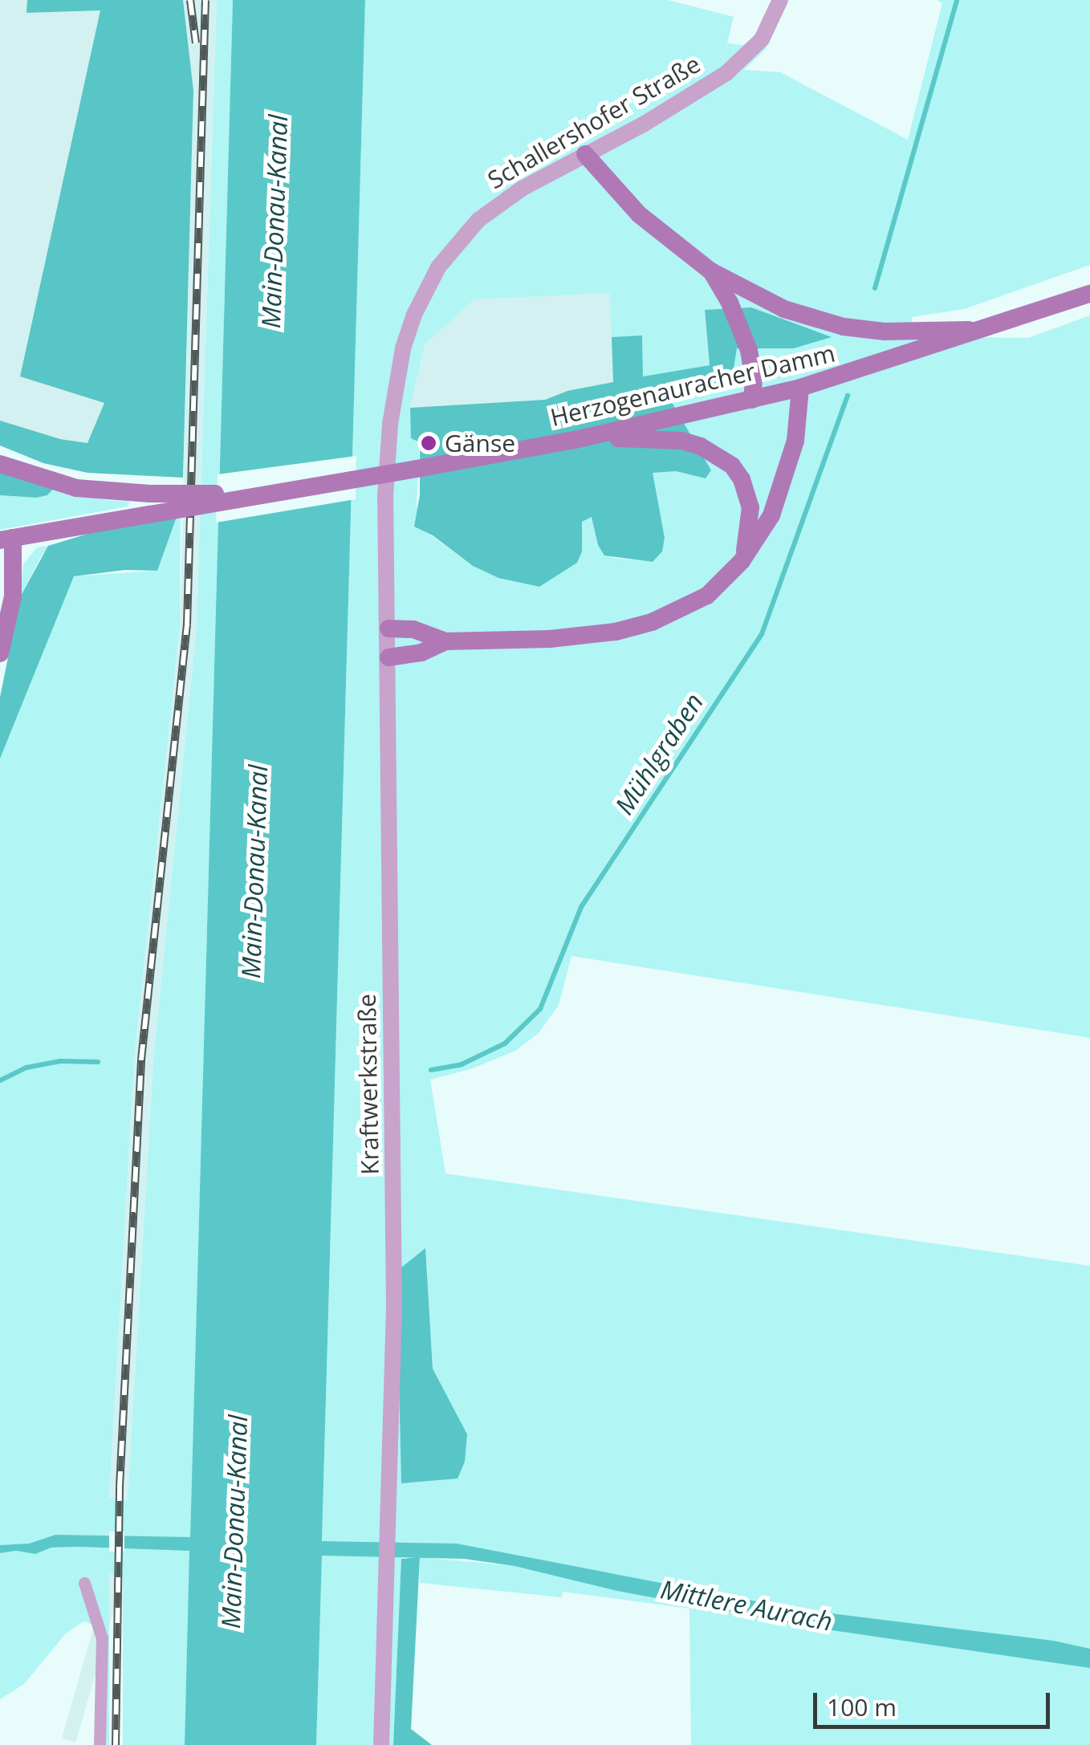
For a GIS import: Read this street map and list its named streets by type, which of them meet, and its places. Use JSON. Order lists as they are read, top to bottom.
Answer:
{
  "streets": {
    "main road": ["Herzogenauracher Damm"],
    "street": ["Schallershofer Straße", "Kraftwerkstraße"]
  },
  "crossings": [
    ["Schallershofer Straße", "Kraftwerkstraße"]
  ],
  "water": ["Main-Donau-Kanal", "Mühlgraben", "Mittlere Aurach"],
  "places": ["Gänse"],
  "scale_bar": "100 m"
}
